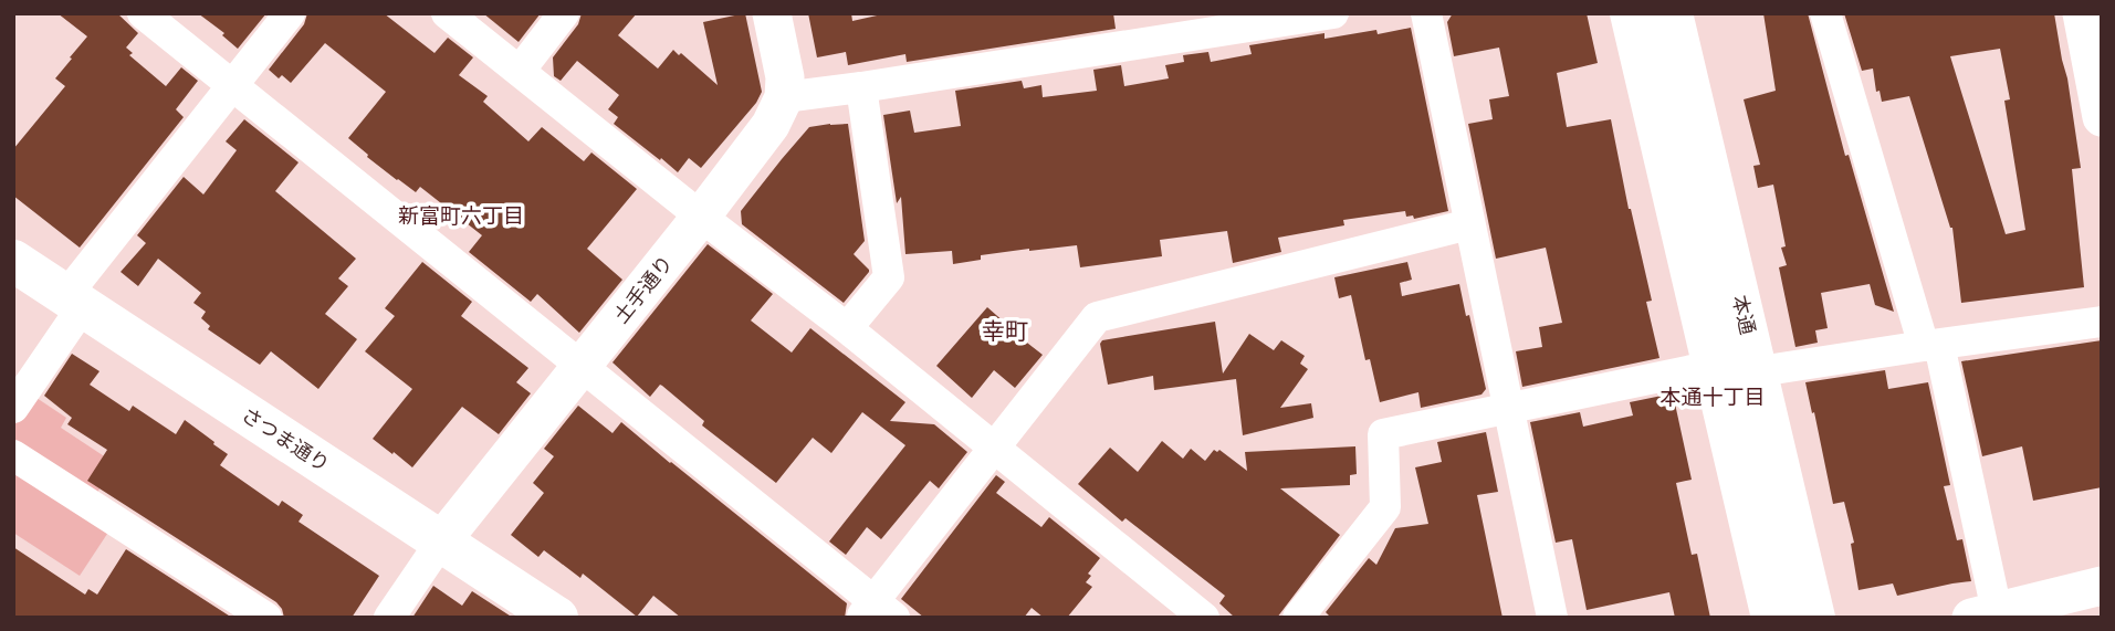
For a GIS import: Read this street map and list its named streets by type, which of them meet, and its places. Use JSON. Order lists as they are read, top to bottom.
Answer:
{
  "streets": {
    "main road": ["本通", "さつま通り"],
    "street": ["土手通り"]
  },
  "crossings": [
    ["土手通り", "さつま通り"]
  ],
  "districts": ["新富町六丁目", "幸町", "本通十丁目"]
}
